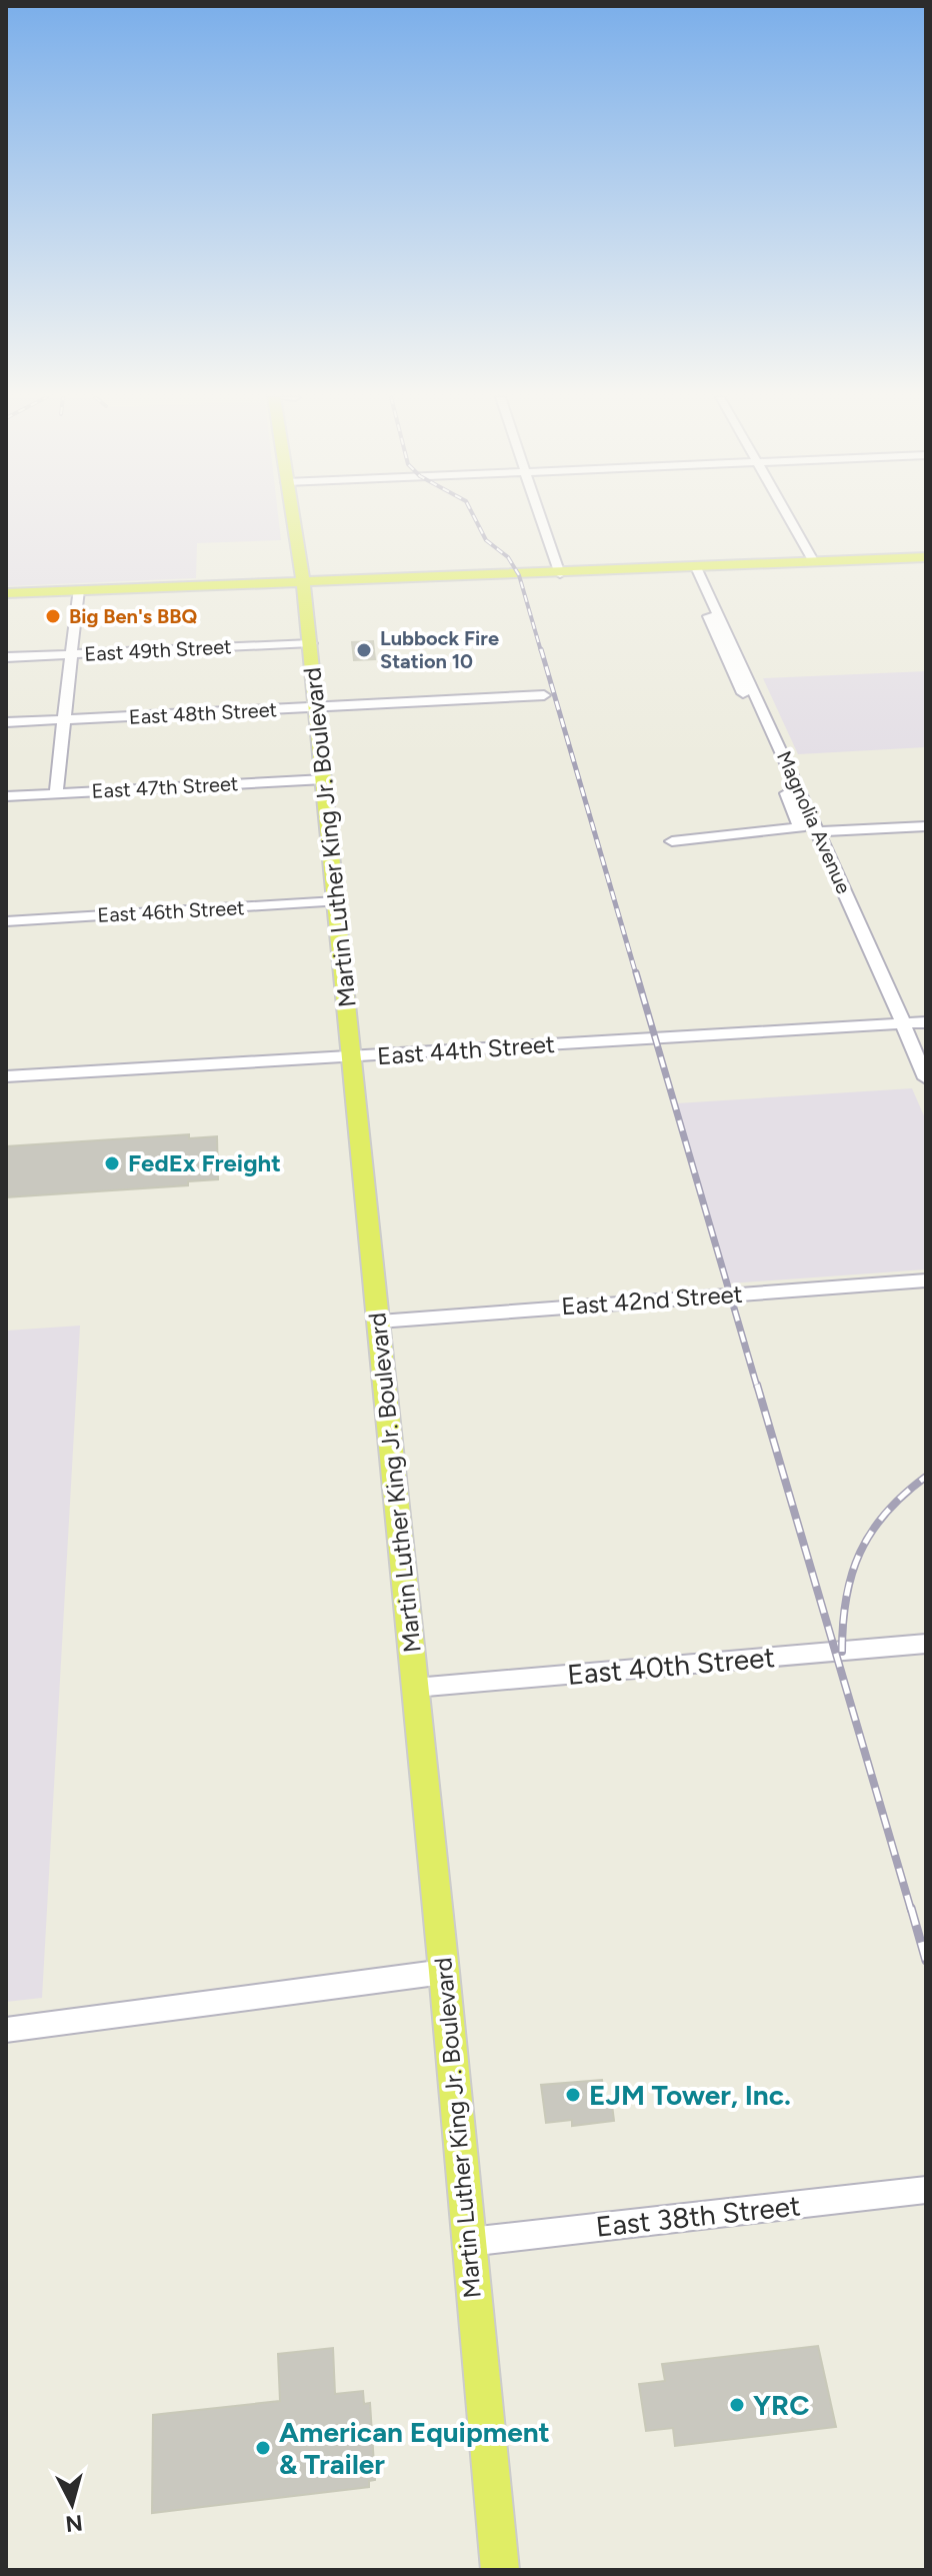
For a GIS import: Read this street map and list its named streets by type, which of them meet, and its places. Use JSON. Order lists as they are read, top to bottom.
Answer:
{
  "streets": {
    "main road": ["Martin Luther King Jr. Boulevard"],
    "street": [
      "East 49th Street",
      "East 48th Street",
      "East 47th Street",
      "Magnolia Avenue",
      "East 46th Street",
      "East 44th Street",
      "East 42nd Street",
      "East 40th Street",
      "East 38th Street"
    ]
  },
  "crossings": [
    ["East 49th Street", "Martin Luther King Jr. Boulevard"],
    ["East 48th Street", "Martin Luther King Jr. Boulevard"],
    ["East 47th Street", "Martin Luther King Jr. Boulevard"],
    ["Magnolia Avenue", "East 44th Street"],
    ["Martin Luther King Jr. Boulevard", "East 46th Street"],
    ["Martin Luther King Jr. Boulevard", "East 44th Street"],
    ["Martin Luther King Jr. Boulevard", "East 42nd Street"],
    ["Martin Luther King Jr. Boulevard", "East 40th Street"],
    ["Martin Luther King Jr. Boulevard", "East 38th Street"]
  ],
  "places": [
    "Big Ben's BBQ",
    "Lubbock Fire Station 10",
    "FedEx Freight",
    "EJM Tower, Inc.",
    "YRC",
    "American Equipment & Trailer"
  ],
  "north": "bottom"
}
